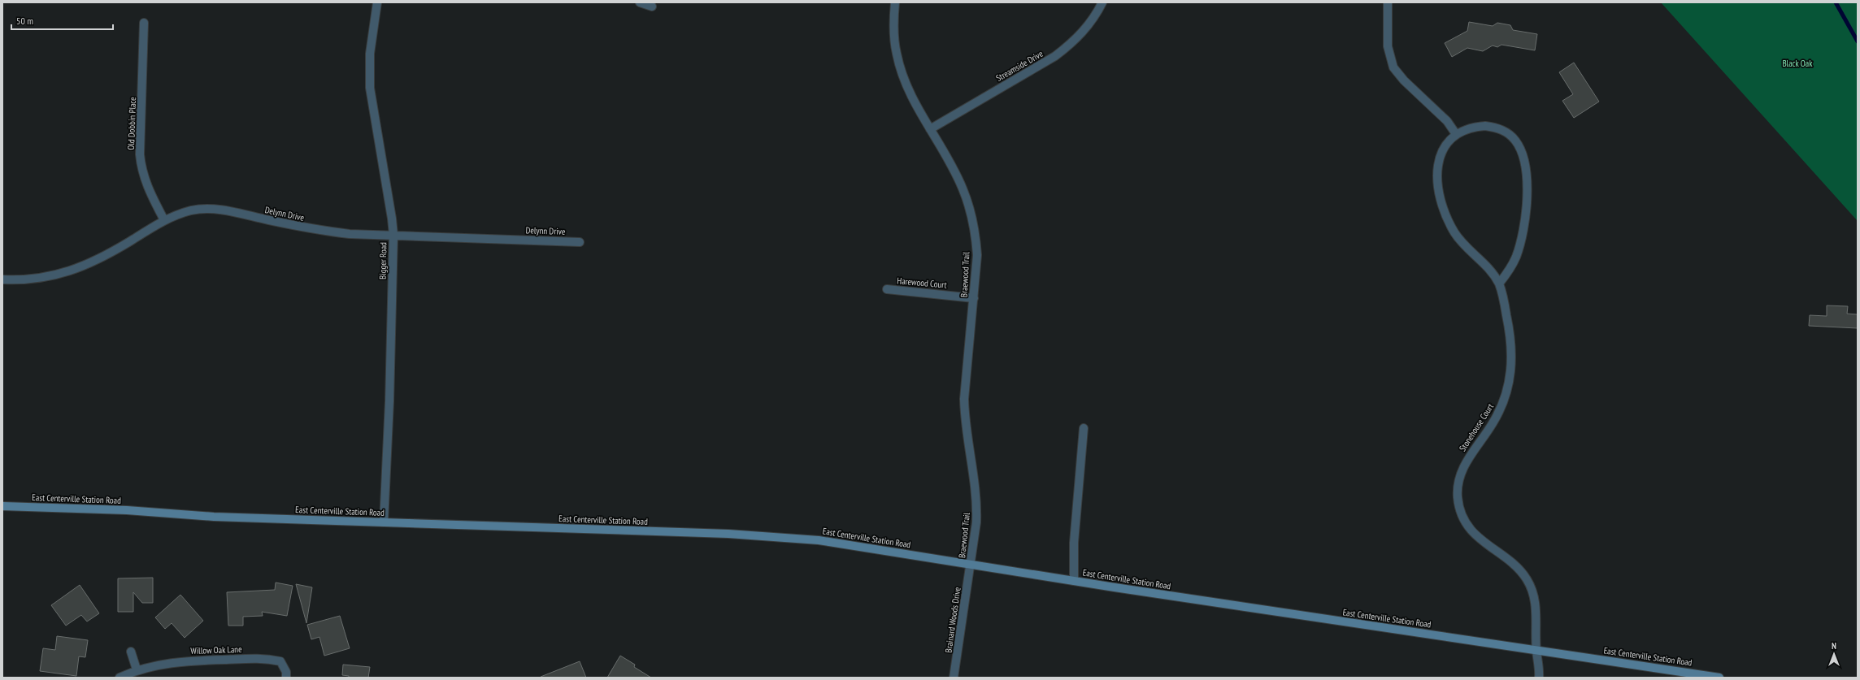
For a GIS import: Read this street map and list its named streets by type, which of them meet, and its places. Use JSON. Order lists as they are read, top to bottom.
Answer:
{
  "streets": {
    "street": [
      "Streamside Drive",
      "Old Dobbin Place",
      "Delynn Drive",
      "Bigger Road",
      "Braewood Trail",
      "Harewood Court",
      "Stonehouse Court",
      "East Centerville Station Road",
      "Brainard Woods Drive",
      "Willow Oak Lane"
    ]
  },
  "crossings": [
    ["Streamside Drive", "Braewood Trail"],
    ["Old Dobbin Place", "Delynn Drive"],
    ["Delynn Drive", "Bigger Road"],
    ["Bigger Road", "East Centerville Station Road"],
    ["Braewood Trail", "Harewood Court"],
    ["Braewood Trail", "East Centerville Station Road"],
    ["Braewood Trail", "Brainard Woods Drive"],
    ["Stonehouse Court", "East Centerville Station Road"],
    ["East Centerville Station Road", "Brainard Woods Drive"]
  ],
  "parks": ["Black Oak"],
  "scale_bar": "50 m",
  "north": "top"
}
